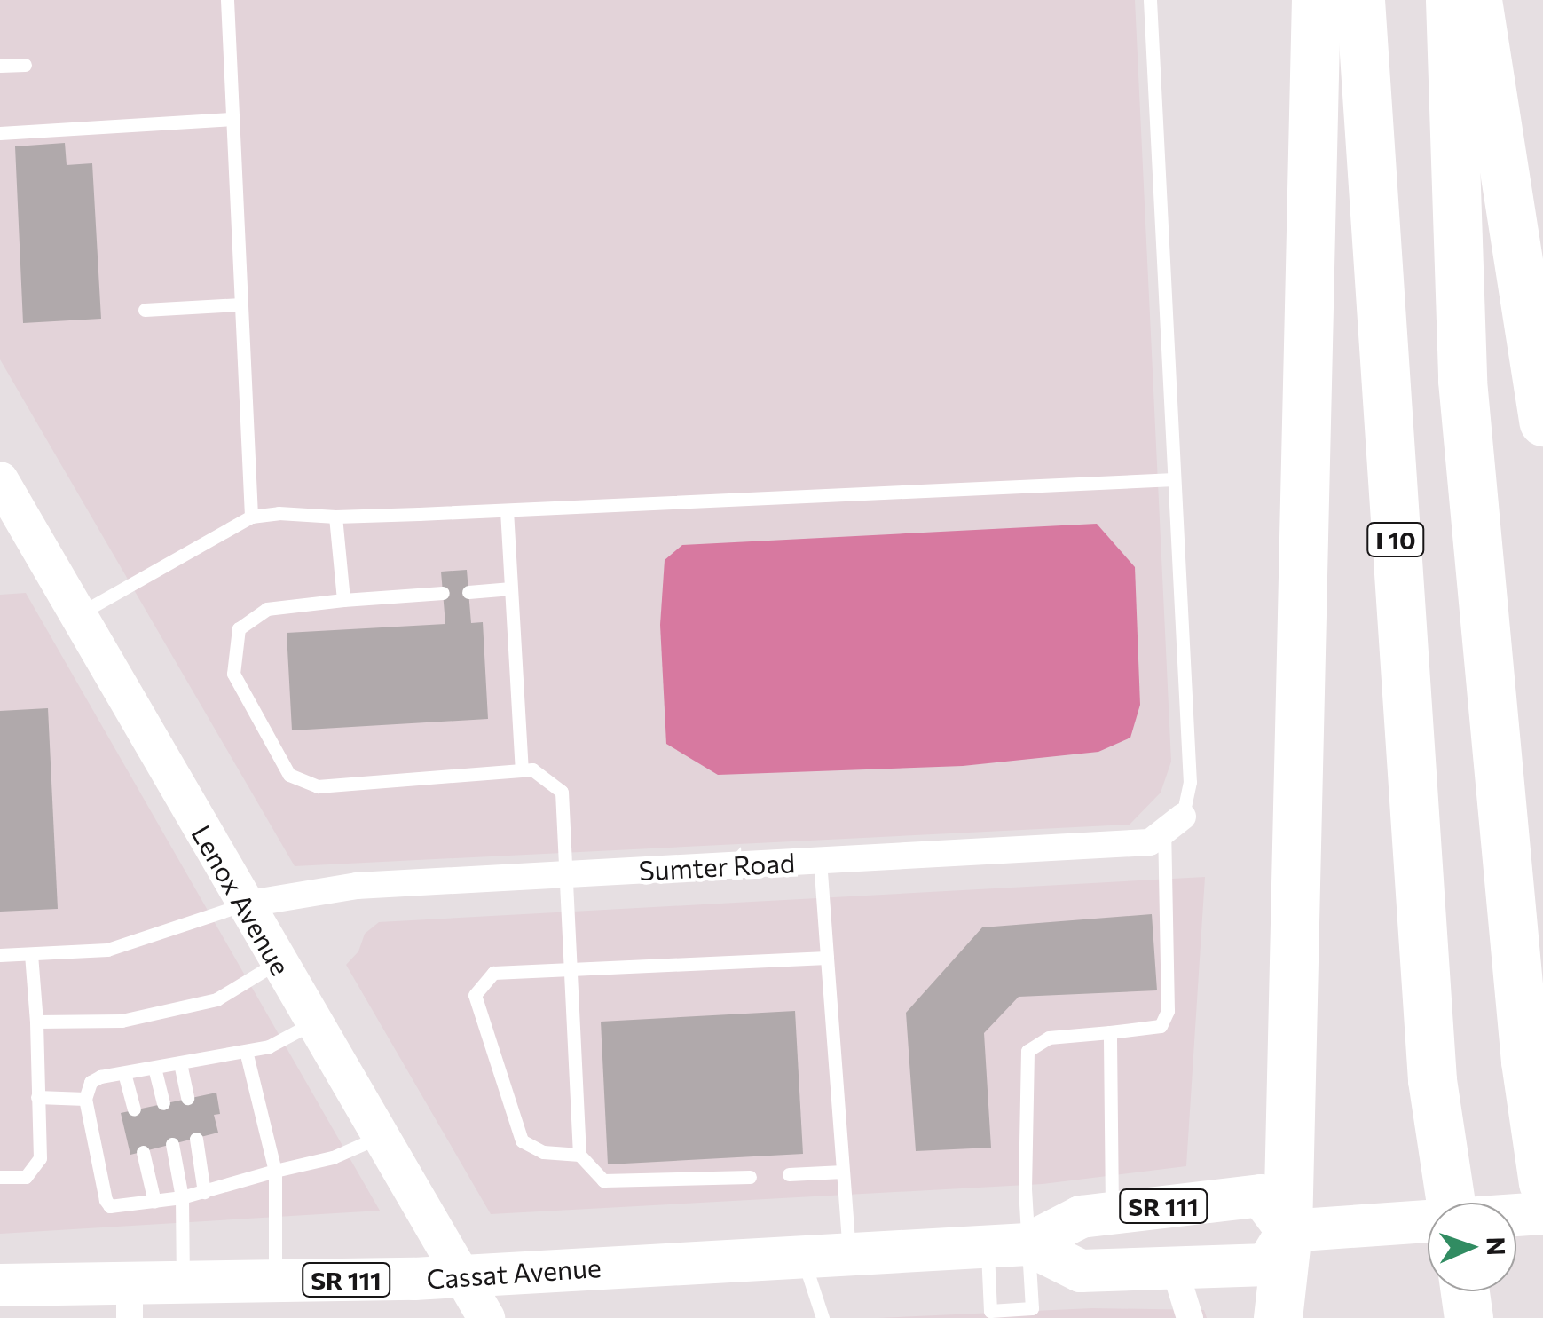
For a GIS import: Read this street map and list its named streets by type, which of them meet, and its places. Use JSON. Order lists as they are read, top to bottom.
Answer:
{
  "streets": {
    "highway": ["I 10"],
    "main road": ["Lenox Avenue", "SR 111", "Cassat Avenue"],
    "street": ["Sumter Road"]
  },
  "crossings": [
    ["Sumter Road", "Lenox Avenue"],
    ["Lenox Avenue", "Cassat Avenue"]
  ],
  "north": "right"
}
